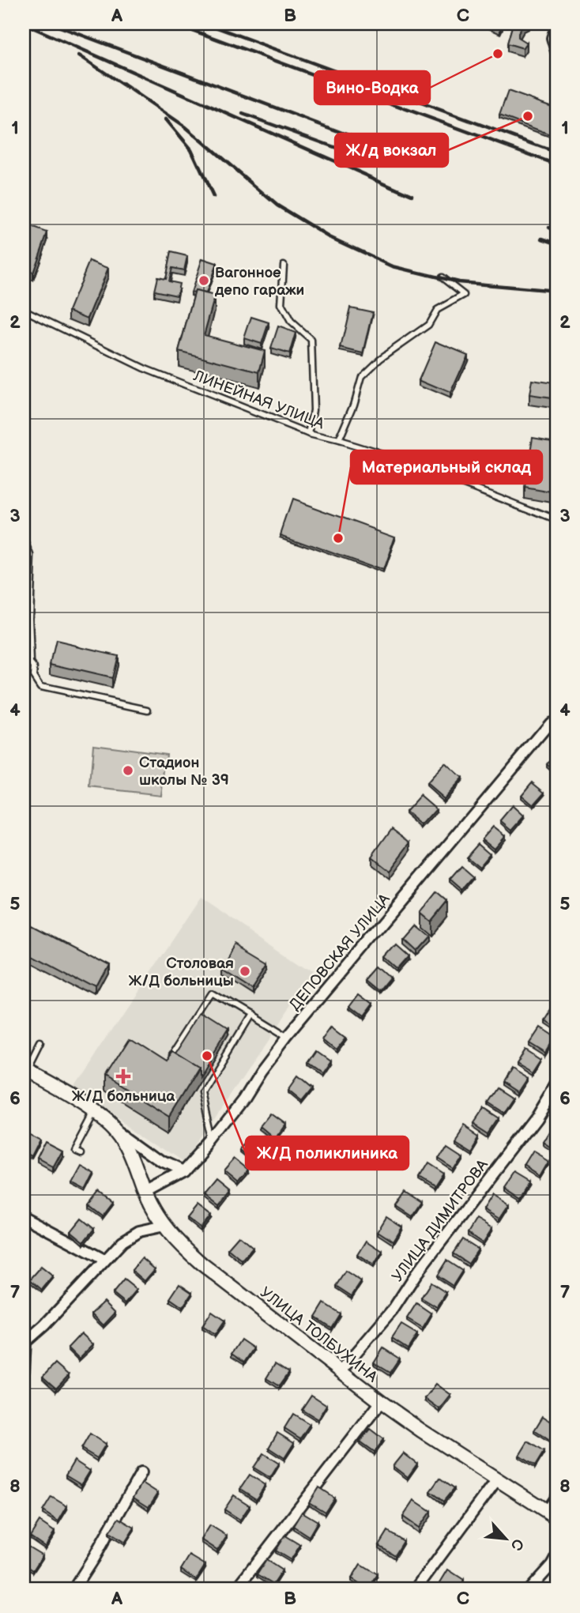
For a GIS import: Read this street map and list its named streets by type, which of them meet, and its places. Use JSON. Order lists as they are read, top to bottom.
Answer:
{
  "streets": {
    "street": ["ДЕПОВСКАЯ УЛИЦА", "УЛИЦА ДИМИТРОВА", "УЛИЦА ТОЛБУХИНА"],
    "lane": ["ЛИНЕЙНАЯ УЛИЦА"]
  },
  "crossings": [
    ["ДЕПОВСКАЯ УЛИЦА", "УЛИЦА ТОЛБУХИНА"],
    ["УЛИЦА ДИМИТРОВА", "УЛИЦА ТОЛБУХИНА"]
  ],
  "places": {
    "other": [
      "Вино-Водка",
      "Ж/д вокзал",
      "Вагонное депо гаражи",
      "Материальный склад",
      "Стадион школы № 39",
      "Столовая Ж/Д больницы",
      "Ж/Д поликлиника"
    ],
    "health": ["Ж/Д больница"]
  },
  "north": "bottom right",
  "grid": {
    "columns": ["A", "B", "C"],
    "rows": [
      "1",
      "2",
      "3",
      "4",
      "5",
      "6",
      "7",
      "8"
    ]
  }
}
